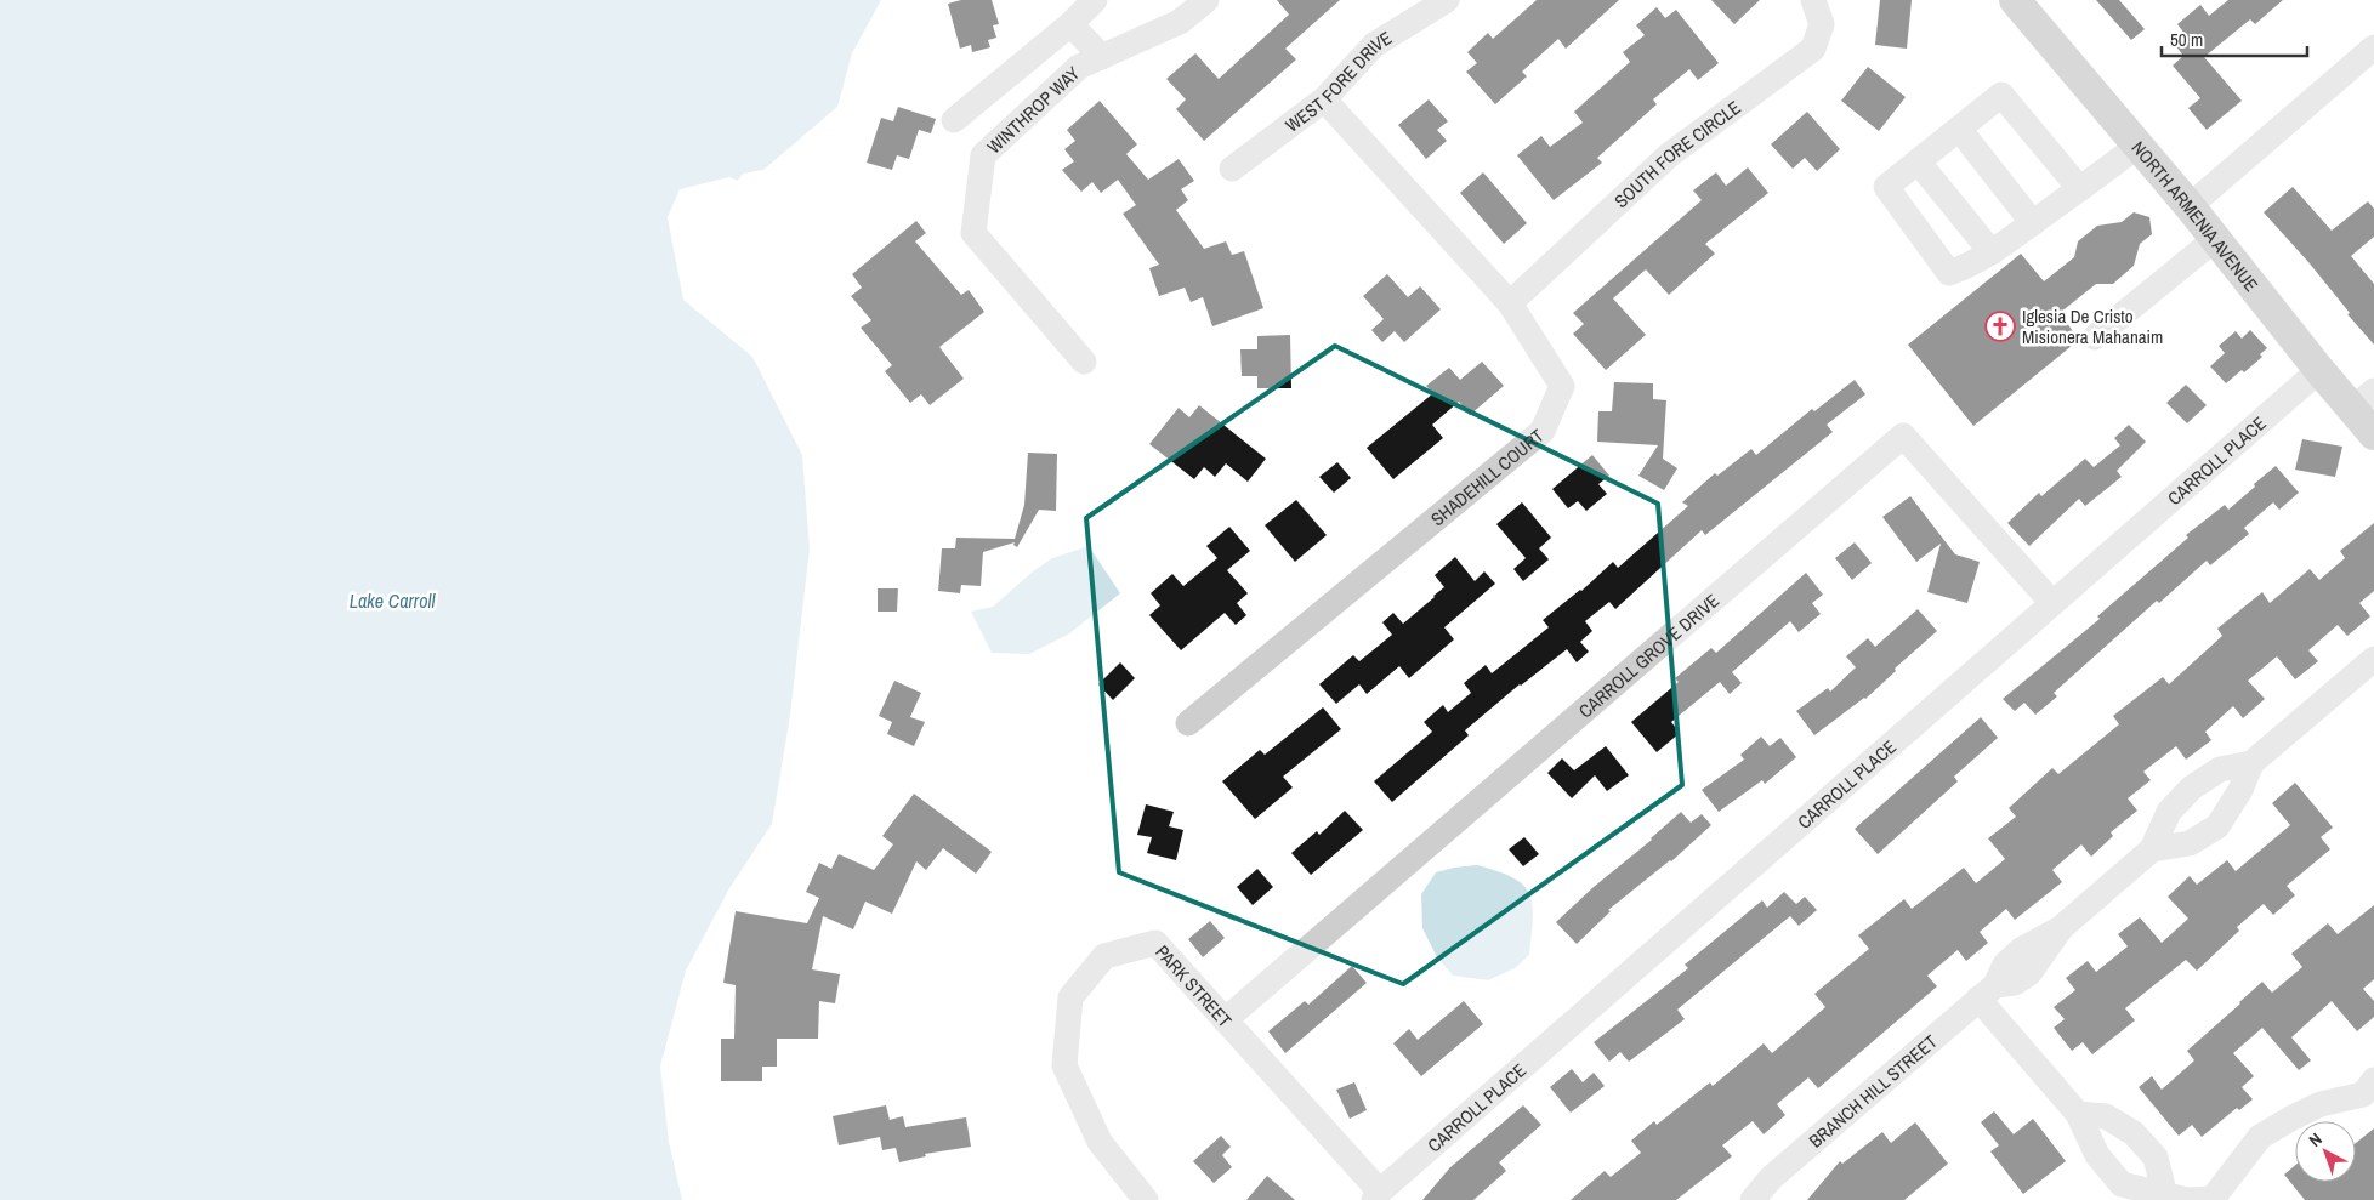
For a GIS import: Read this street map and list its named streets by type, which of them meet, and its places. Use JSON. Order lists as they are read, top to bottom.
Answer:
{
  "streets": {
    "main road": ["NORTH ARMENIA AVENUE"],
    "street": [
      "WEST FORE DRIVE",
      "WINTHROP WAY",
      "SOUTH FORE CIRCLE",
      "CARROLL PLACE",
      "SHADEHILL COURT",
      "CARROLL GROVE DRIVE",
      "PARK STREET",
      "BRANCH HILL STREET"
    ]
  },
  "crossings": [
    ["WEST FORE DRIVE", "SHADEHILL COURT"],
    ["SOUTH FORE CIRCLE", "SHADEHILL COURT"],
    ["NORTH ARMENIA AVENUE", "CARROLL PLACE"],
    ["CARROLL PLACE", "CARROLL GROVE DRIVE"],
    ["CARROLL PLACE", "PARK STREET"],
    ["CARROLL GROVE DRIVE", "PARK STREET"]
  ],
  "water": ["Lake Carroll"],
  "places": {
    "church": ["Iglesia De Cristo Misionera Mahanaim"]
  },
  "scale_bar": "50 m",
  "north": "top left"
}
